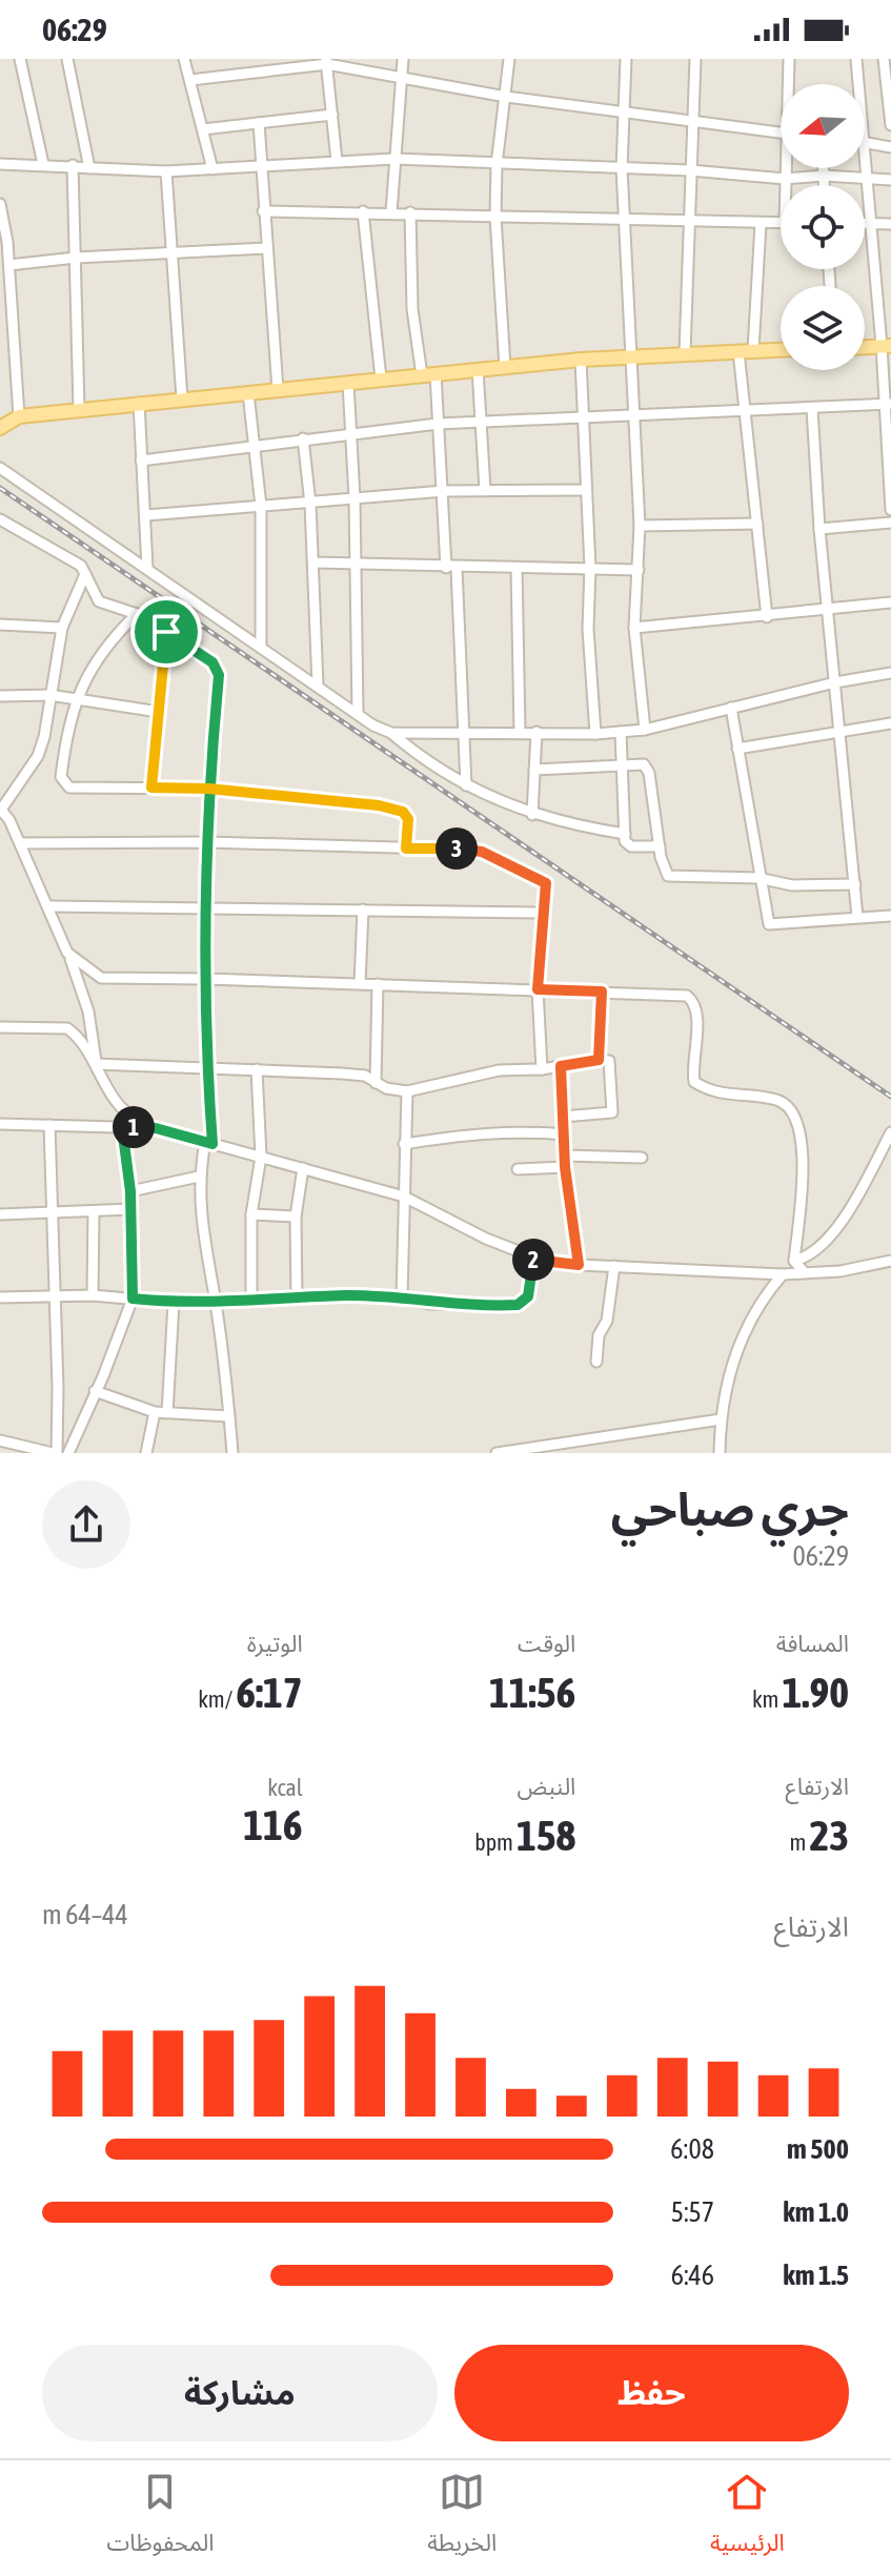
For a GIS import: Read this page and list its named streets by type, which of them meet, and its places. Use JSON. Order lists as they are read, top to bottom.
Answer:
{
  "north": "left",
  "page": {
    "status": "06:29",
    "pins": ["3", "1", "2"],
    "heading": ["جري صباحي", "06:29"],
    "stats": [
      ["المسافة", "1.90 km"],
      ["الوقت", "11:56"],
      ["الوتيرة", "6:17 /km"],
      ["الارتفاع", "23 m"],
      ["النبض", "158 bpm"],
      ["kcal", "116"]
    ],
    "chart": ["الارتفاع", "44–64 m"],
    "list": [
      {
        "name": "500 m",
        "note": "6:08"
      },
      {
        "name": "1.0 km",
        "note": "5:57"
      },
      {
        "name": "1.5 km",
        "note": "6:46"
      }
    ],
    "buttons": ["حفظ", "مشاركة"],
    "tabs": ["الرئيسية", "الخريطة", "المحفوظات"]
  }
}
